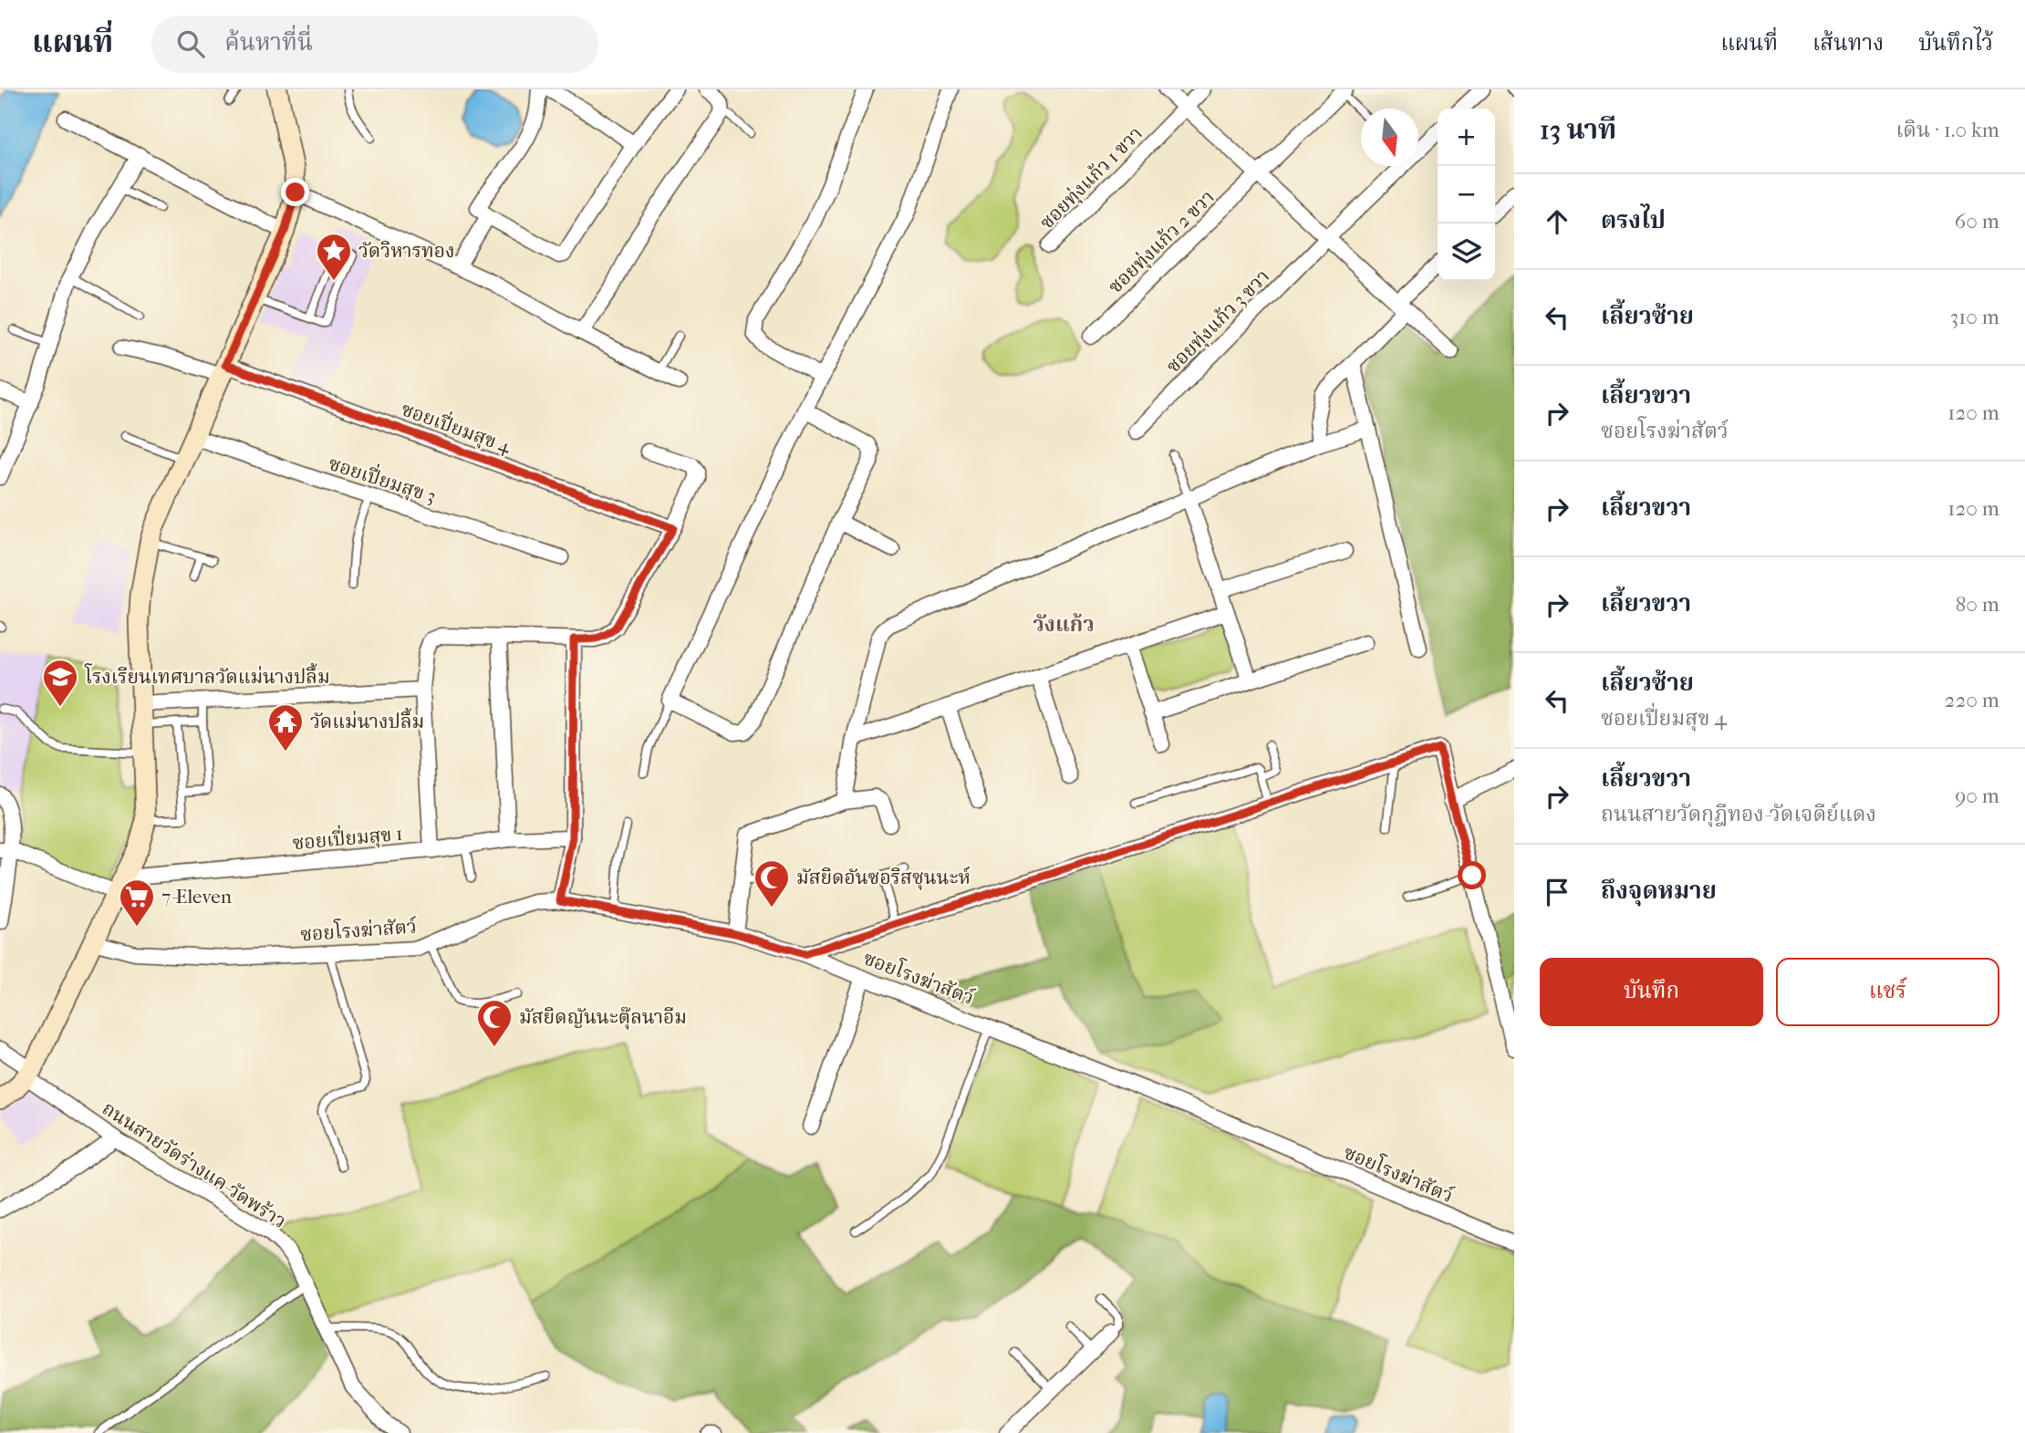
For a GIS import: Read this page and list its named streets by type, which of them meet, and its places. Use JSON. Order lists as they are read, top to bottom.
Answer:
{
  "streets": {
    "street": [
      "ซอยทุ่งแก้ว 1 ขวา",
      "ซอยทุ่งแก้ว 2 ขวา",
      "ซอยทุ่งแก้ว 3 ขวา",
      "ซอยเปี่ยมสุข 4",
      "ซอยเปี่ยมสุข 3",
      "ซอยเปี่ยมสุข 1",
      "ซอยโรงฆ่าสัตว์",
      "ถนนสายวัดร่างแค-วัดพร้าว"
    ]
  },
  "districts": ["วังแก้ว"],
  "places": {
    "place": ["วัดวิหารทอง"],
    "school or university": ["โรงเรียนเทศบาลวัดแม่นางปลื้ม"],
    "temple": ["วัดแม่นางปลื้ม"],
    "mosque": ["มัสยิดอันซอริสซุนนะห์", "มัสยิดญันนะตุ๊ลนาอีม"],
    "supermarket": ["7-Eleven"]
  },
  "north": "bottom",
  "page": {
    "header": "แผนที่",
    "search": "ค้นหาที่นี่",
    "nav": ["แผนที่", "เส้นทาง", "บันทึกไว้"],
    "heading": ["13 นาที", "เดิน · 1.0 km"],
    "map_buttons": ["+", "−"],
    "list": [
      ["ตรงไป", "60 m"],
      ["เลี้ยวซ้าย", "310 m"],
      ["เลี้ยวขวา", "ซอยโรงฆ่าสัตว์", "120 m"],
      ["เลี้ยวขวา", "120 m"],
      ["เลี้ยวขวา", "80 m"],
      ["เลี้ยวซ้าย", "ซอยเปี่ยมสุข 4", "220 m"],
      ["เลี้ยวขวา", "ถนนสายวัดกุฎีทอง-วัดเจดีย์แดง", "90 m"],
      "ถึงจุดหมาย"
    ],
    "buttons": ["บันทึก", "แชร์"]
  }
}
